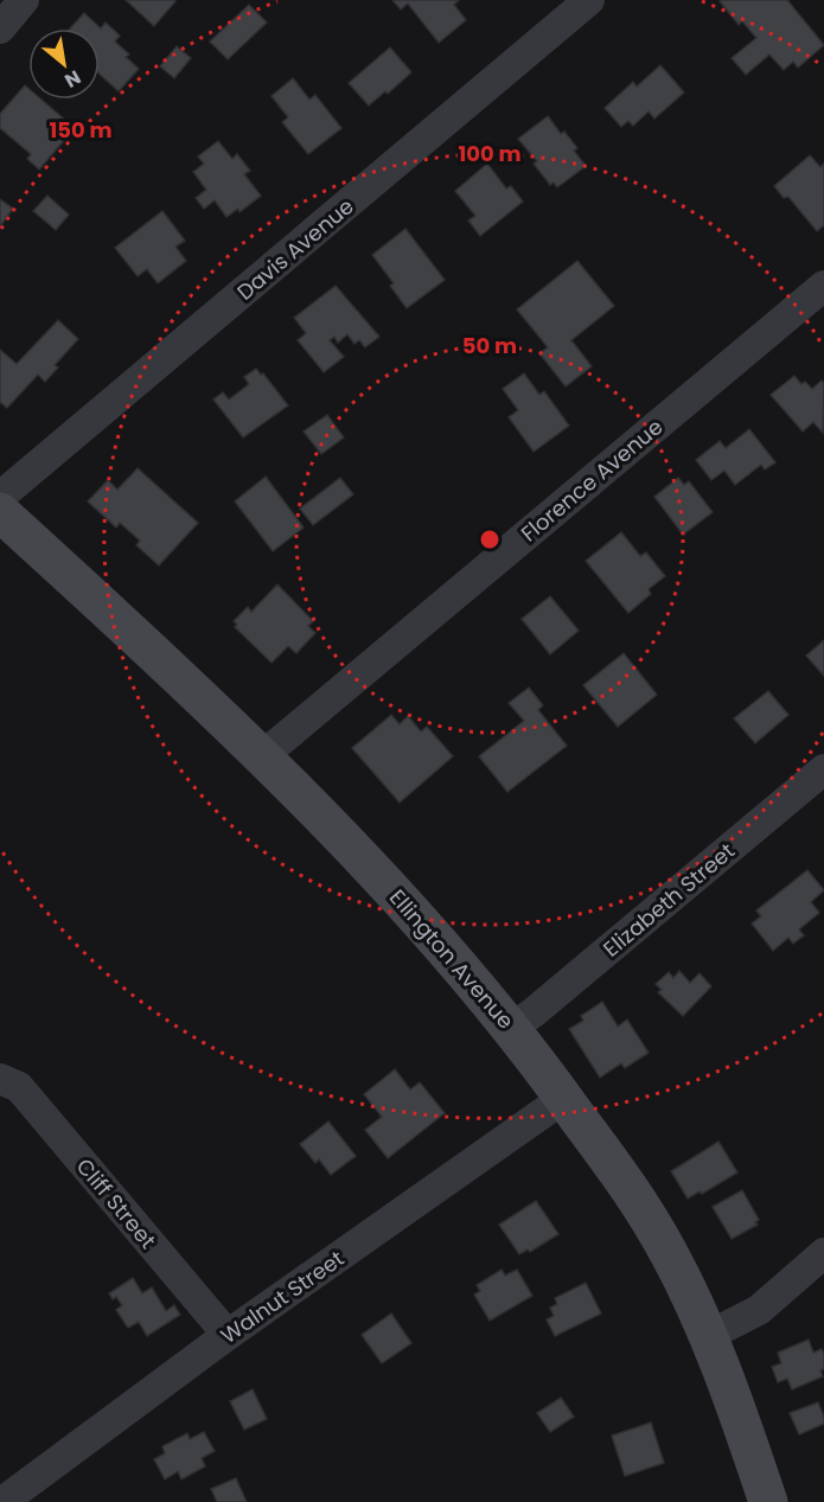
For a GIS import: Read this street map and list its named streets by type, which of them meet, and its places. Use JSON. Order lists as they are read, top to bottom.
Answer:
{
  "streets": {
    "street": [
      "Davis Avenue",
      "Florence Avenue",
      "Elizabeth Street",
      "Ellington Avenue",
      "Cliff Street",
      "Walnut Street"
    ]
  },
  "crossings": [
    ["Florence Avenue", "Ellington Avenue"],
    ["Elizabeth Street", "Ellington Avenue"],
    ["Ellington Avenue", "Walnut Street"],
    ["Cliff Street", "Walnut Street"]
  ],
  "north": "bottom right",
  "rings": ["150 m", "100 m", "50 m"]
}
